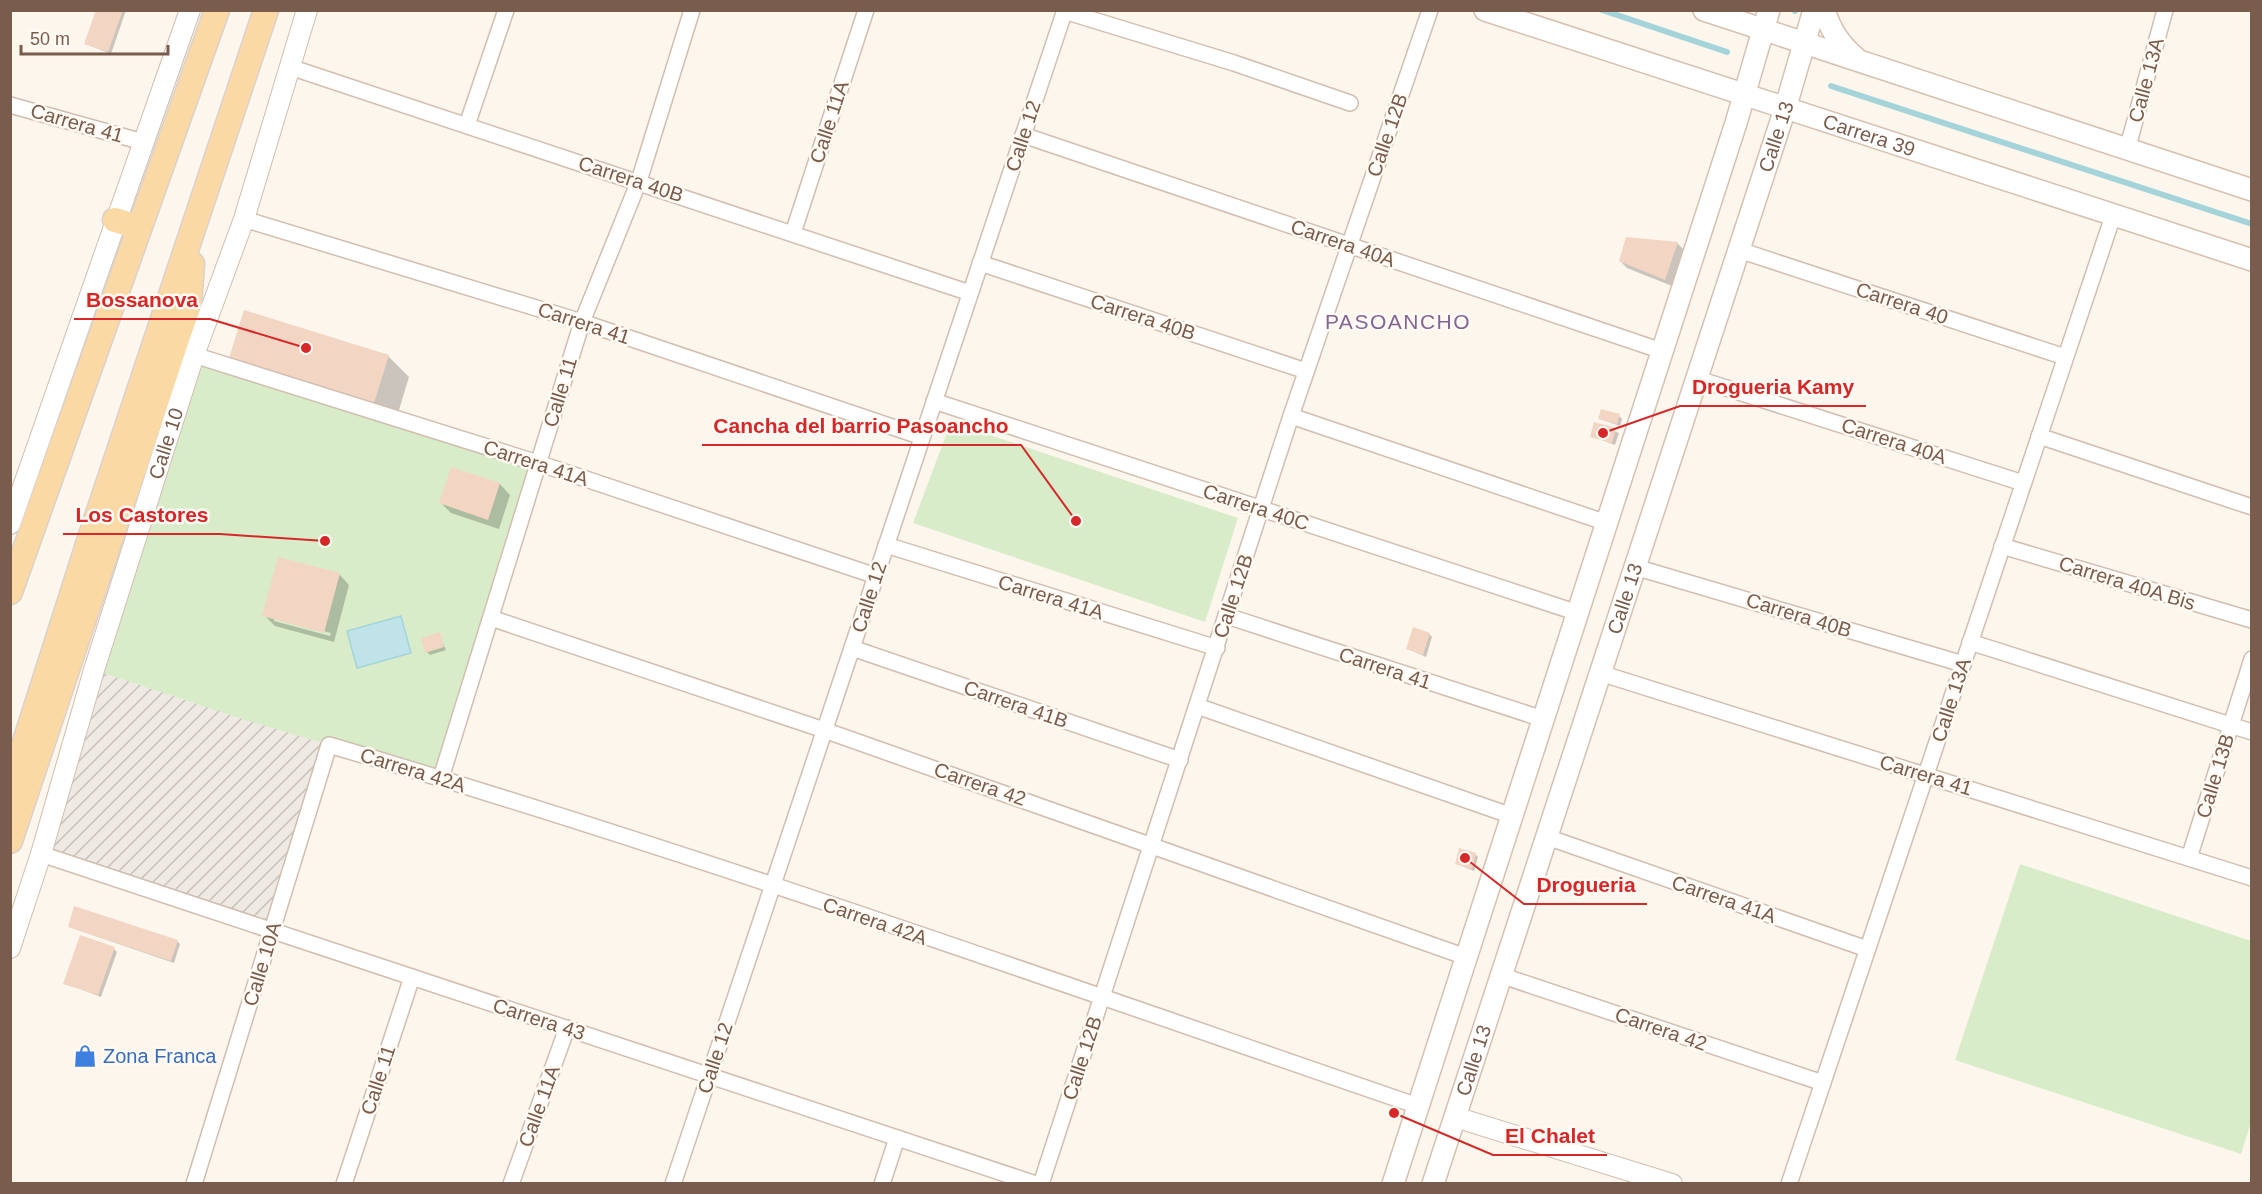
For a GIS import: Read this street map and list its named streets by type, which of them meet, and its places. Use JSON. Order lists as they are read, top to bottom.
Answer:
{
  "streets": {
    "main road": ["Calle 13", "Carrera 39"],
    "street": [
      "Calle 13A",
      "Calle 11A",
      "Carrera 41",
      "Calle 12B",
      "Calle 12",
      "Carrera 40B",
      "Carrera 40A",
      "Carrera 40",
      "Calle 11",
      "Calle 10",
      "Carrera 41A",
      "Carrera 40C",
      "Carrera 40A Bis",
      "Carrera 41B",
      "Carrera 42A",
      "Calle 13B",
      "Carrera 42",
      "Calle 10A",
      "Carrera 43"
    ]
  },
  "crossings": [
    ["Calle 13A", "Carrera 41"],
    ["Calle 13A", "Carrera 39"],
    ["Calle 13A", "Carrera 40B"],
    ["Calle 13A", "Carrera 40A"],
    ["Calle 13A", "Carrera 40"],
    ["Calle 13A", "Carrera 41A"],
    ["Calle 13A", "Carrera 40A Bis"],
    ["Calle 13A", "Carrera 42"],
    ["Calle 11A", "Carrera 40B"],
    ["Calle 11A", "Carrera 43"],
    ["Carrera 41", "Calle 12B"],
    ["Carrera 41", "Calle 13"],
    ["Carrera 41", "Calle 12"],
    ["Carrera 41", "Calle 11"],
    ["Carrera 41", "Calle 10"],
    ["Carrera 41", "Calle 13B"],
    ["Calle 12B", "Carrera 40B"],
    ["Calle 12B", "Carrera 40A"],
    ["Calle 12B", "Carrera 41A"],
    ["Calle 12B", "Carrera 40C"],
    ["Calle 12B", "Carrera 41B"],
    ["Calle 12B", "Carrera 42A"],
    ["Calle 12B", "Carrera 42"],
    ["Calle 13", "Carrera 39"],
    ["Calle 13", "Carrera 40B"],
    ["Calle 13", "Carrera 40A"],
    ["Calle 13", "Carrera 40"],
    ["Calle 13", "Carrera 41A"],
    ["Calle 13", "Carrera 40C"],
    ["Calle 13", "Carrera 42A"],
    ["Calle 13", "Carrera 42"],
    ["Calle 12", "Carrera 40B"],
    ["Calle 12", "Carrera 40A"],
    ["Calle 12", "Carrera 41A"],
    ["Calle 12", "Carrera 40C"],
    ["Calle 12", "Carrera 41B"],
    ["Calle 12", "Carrera 42A"],
    ["Calle 12", "Carrera 42"],
    ["Calle 12", "Carrera 43"],
    ["Carrera 40B", "Calle 11"],
    ["Carrera 40B", "Calle 10"],
    ["Calle 11", "Carrera 41A"],
    ["Calle 11", "Carrera 42A"],
    ["Calle 11", "Carrera 42"],
    ["Calle 11", "Carrera 43"],
    ["Calle 10", "Carrera 41A"],
    ["Calle 10", "Carrera 43"],
    ["Carrera 42A", "Calle 10A"],
    ["Calle 10A", "Carrera 43"]
  ],
  "districts": ["PASOANCHO"],
  "places": {
    "other": [
      "Bossanova",
      "Drogueria Kamy",
      "Cancha del barrio Pasoancho",
      "Los Castores",
      "Drogueria",
      "El Chalet"
    ],
    "shop": ["Zona Franca"]
  },
  "scale_bar": "50 m"
}
